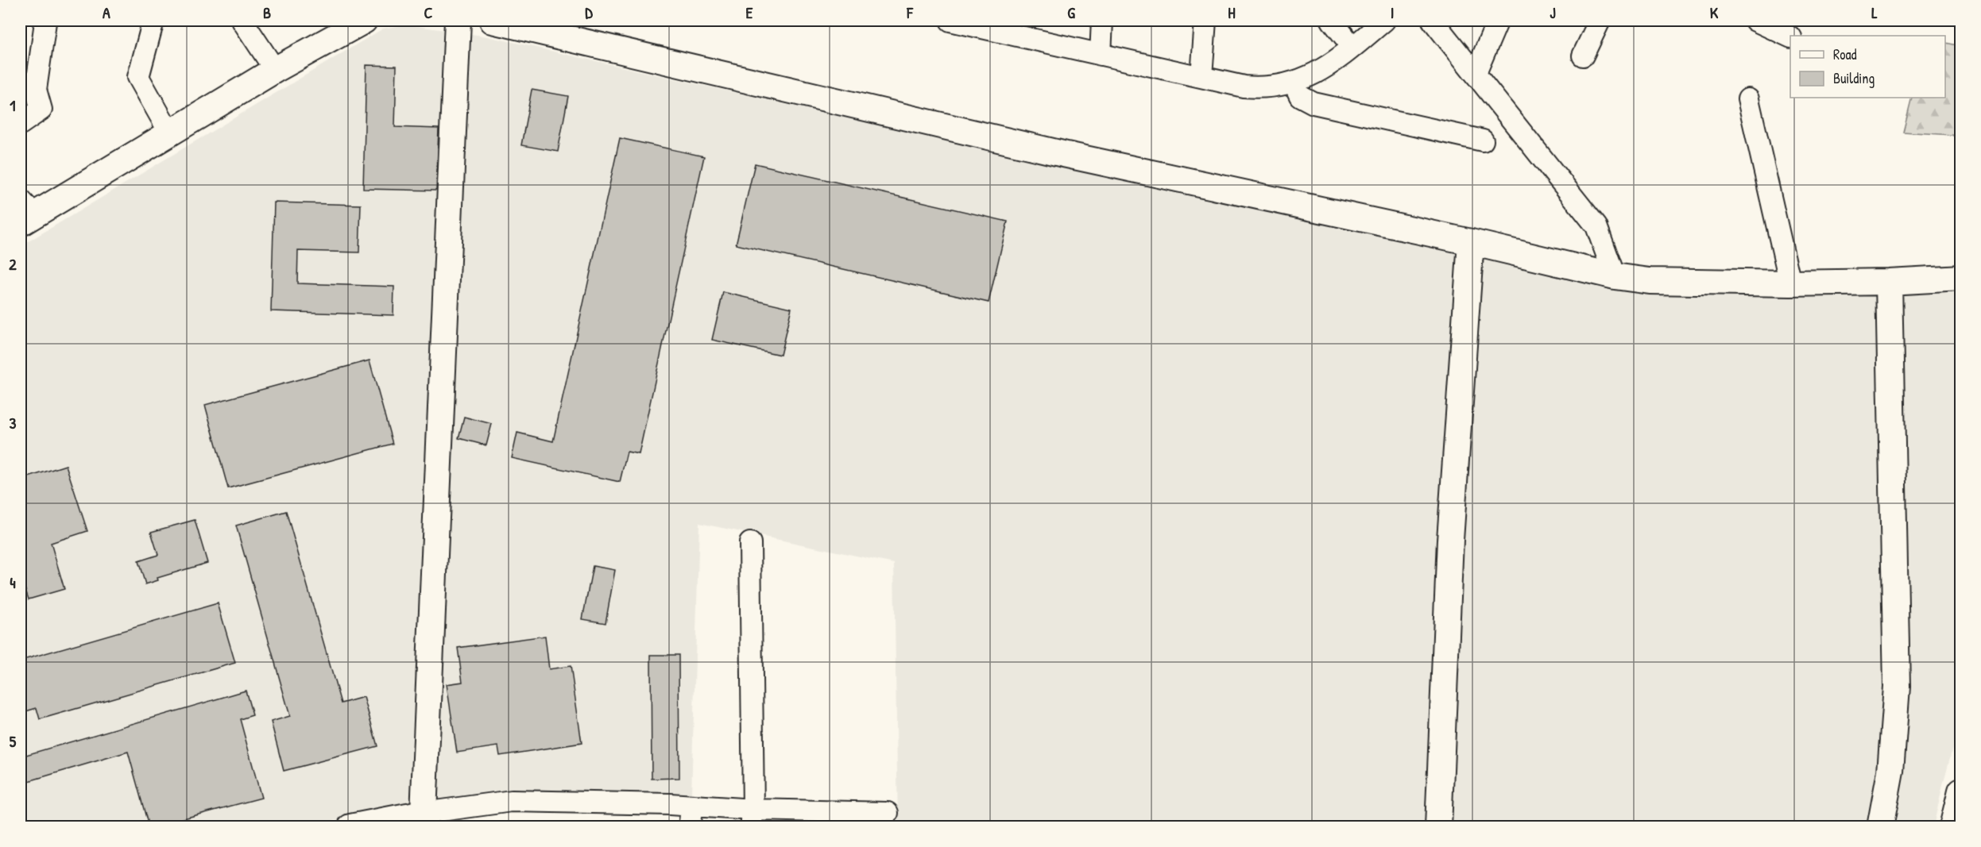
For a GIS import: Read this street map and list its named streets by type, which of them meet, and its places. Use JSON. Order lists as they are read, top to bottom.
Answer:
{
  "legend": ["Road", "Building"],
  "grid": {
    "columns": [
      "A",
      "B",
      "C",
      "D",
      "E",
      "F",
      "G",
      "H",
      "I",
      "J",
      "K",
      "L"
    ],
    "rows": [
      "1",
      "2",
      "3",
      "4",
      "5"
    ]
  }
}
